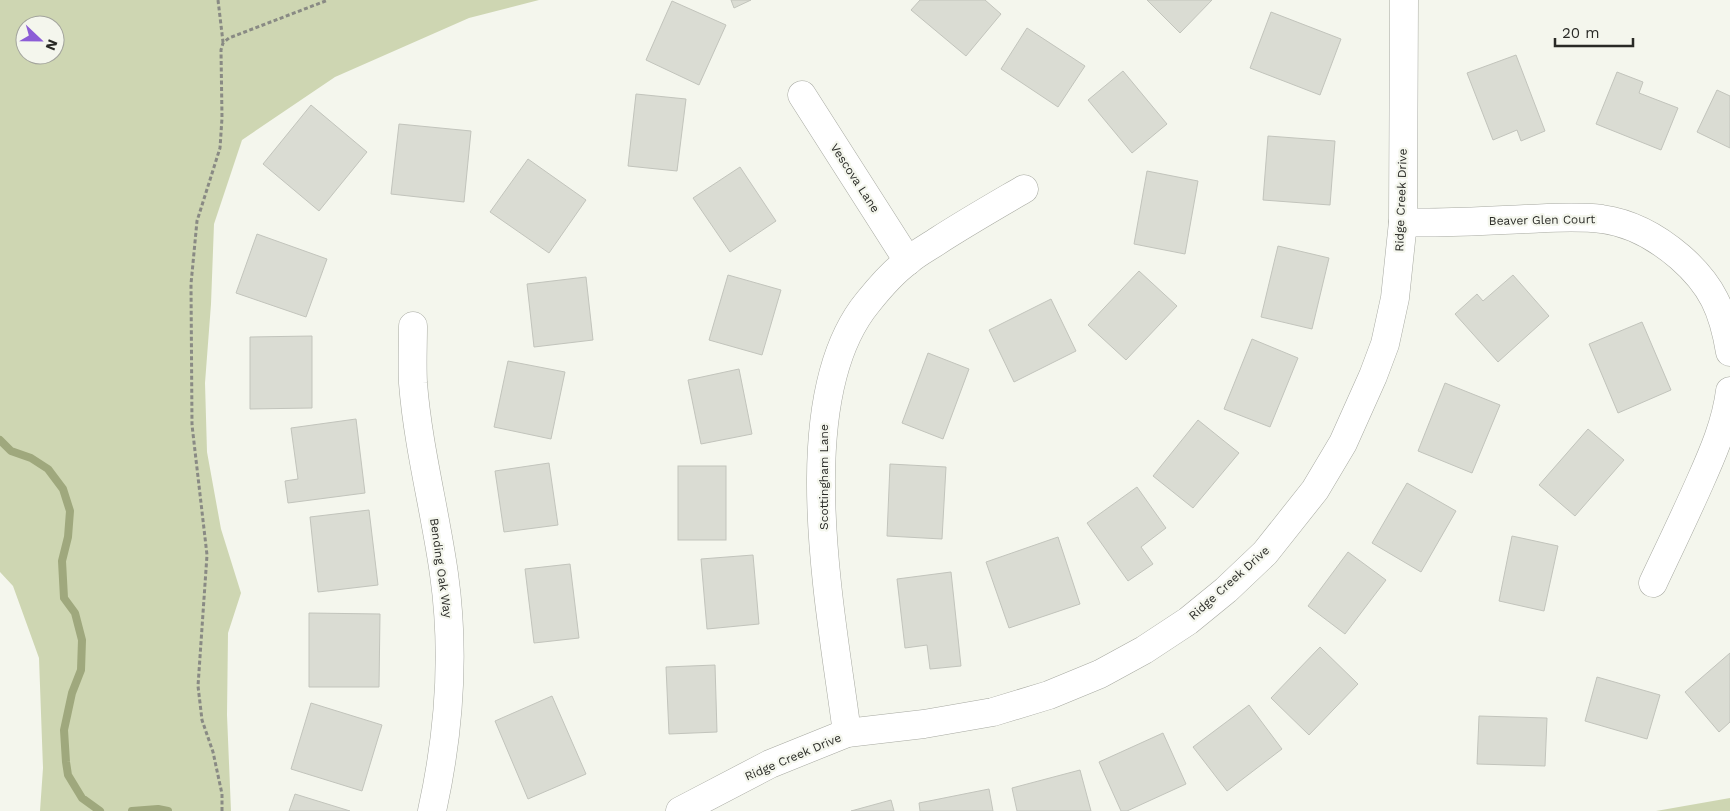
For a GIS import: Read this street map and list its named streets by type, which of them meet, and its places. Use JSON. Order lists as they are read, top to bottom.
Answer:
{
  "streets": {
    "street": [
      "Vescova Lane",
      "Ridge Creek Drive",
      "Beaver Glen Court",
      "Scottingham Lane",
      "Bending Oak Way"
    ]
  },
  "crossings": [
    ["Vescova Lane", "Scottingham Lane"],
    ["Ridge Creek Drive", "Beaver Glen Court"],
    ["Ridge Creek Drive", "Scottingham Lane"]
  ],
  "scale_bar": "20 m",
  "north": "right"
}
